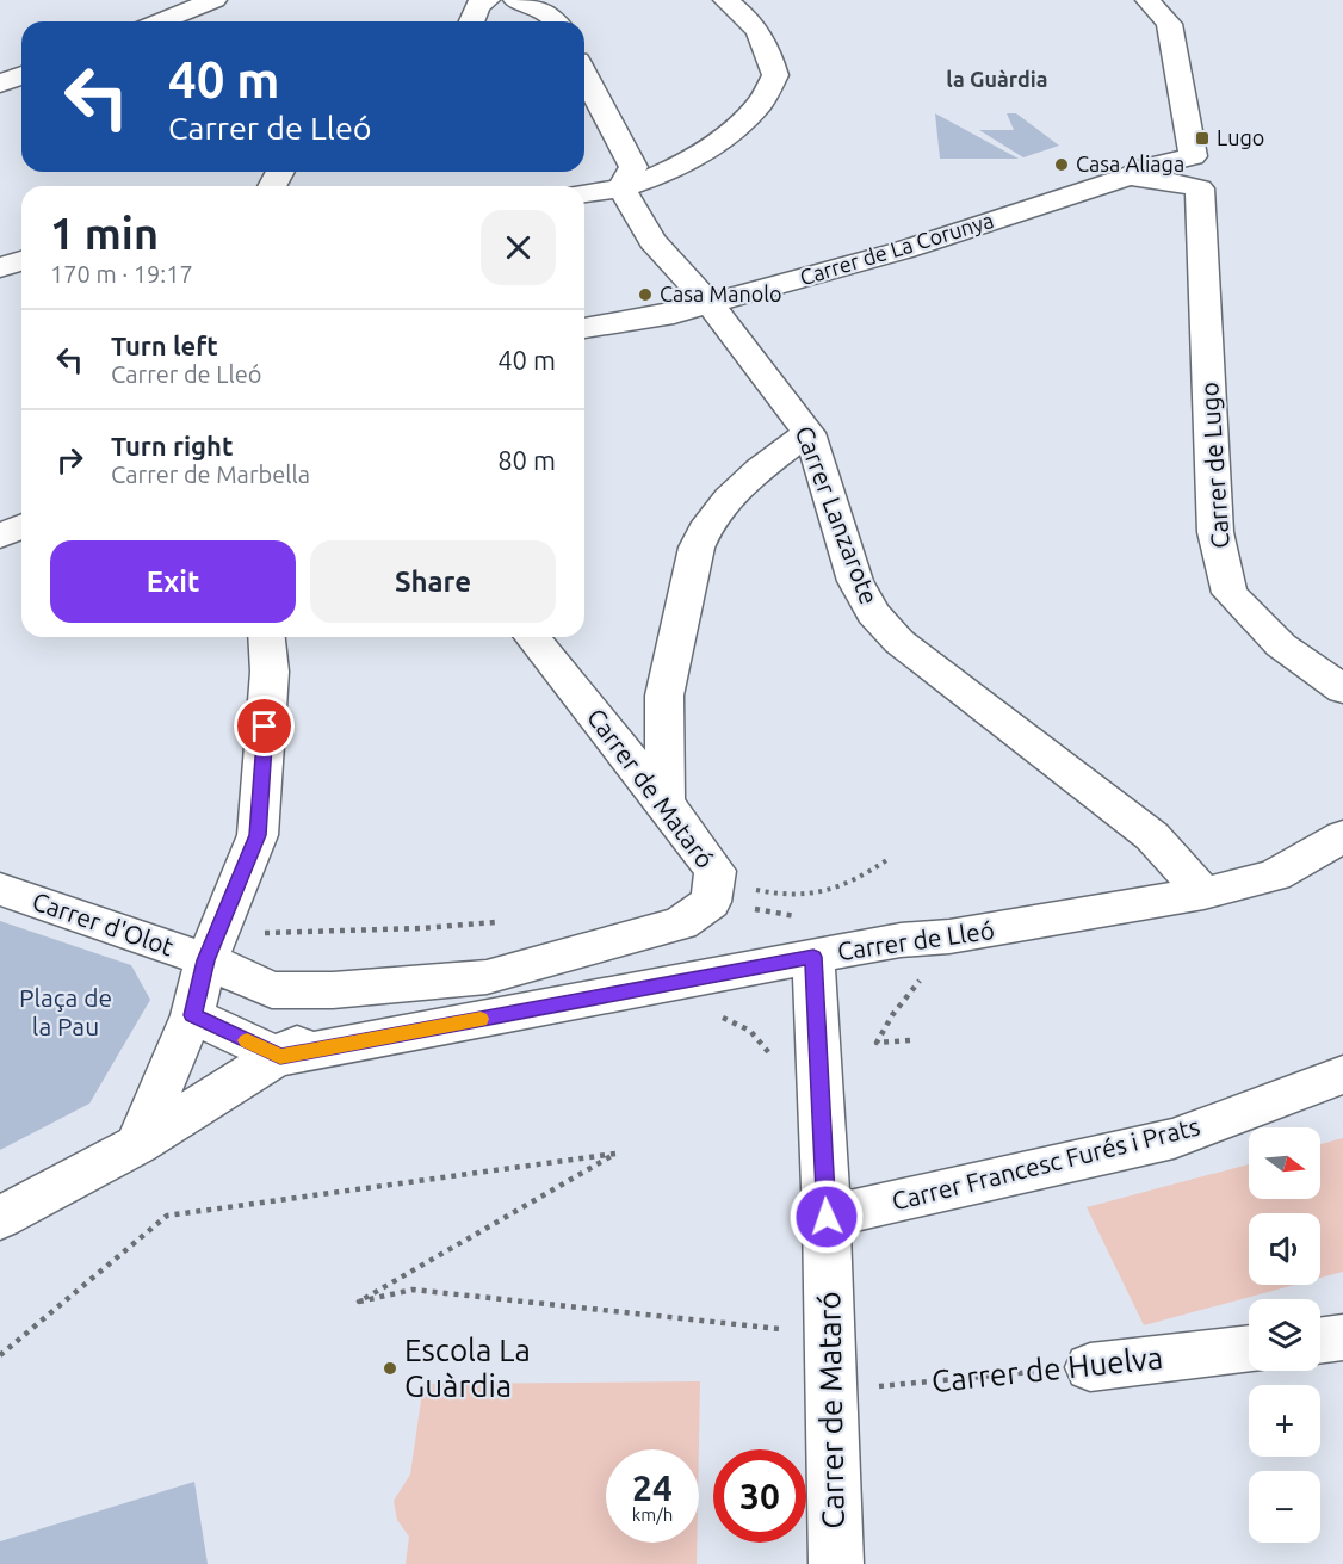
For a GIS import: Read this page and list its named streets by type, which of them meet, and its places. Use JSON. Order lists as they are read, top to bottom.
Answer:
{
  "streets": {
    "street": [
      "Carrer de La Corunya",
      "Carrer de Lugo",
      "Carrer Lanzarote",
      "Carrer de Mataró",
      "Carrer d'Olot",
      "Carrer de Lleó",
      "Carrer Francesc Furés i Prats",
      "Carrer de Huelva"
    ]
  },
  "crossings": [
    ["Carrer de La Corunya", "Carrer de Lugo"],
    ["Carrer de La Corunya", "Carrer Lanzarote"],
    ["Carrer Lanzarote", "Carrer de Lleó"],
    ["Carrer de Mataró", "Carrer d'Olot"],
    ["Carrer de Mataró", "Carrer de Lleó"],
    ["Carrer de Mataró", "Carrer Francesc Furés i Prats"],
    ["Carrer de Mataró", "Carrer de Huelva"]
  ],
  "districts": ["la Guàrdia"],
  "parks": ["Plaça de la Pau"],
  "places": {
    "transit": ["Lugo"],
    "other": ["Casa Aliaga", "Casa Manolo", "Escola La Guàrdia"]
  },
  "north": "right",
  "page": {
    "turn": ["40 m", "Carrer de Lleó"],
    "heading": ["1 min", "170 m · 19:17"],
    "list": [
      {
        "name": "Turn left",
        "note": "Carrer de Lleó",
        "value": "40 m"
      },
      {
        "name": "Turn right",
        "note": "Carrer de Marbella",
        "value": "80 m"
      }
    ],
    "buttons": ["Exit", "Share"],
    "map_buttons": ["+", "−"],
    "speed": "24 km/h",
    "limit": "30"
  }
}
